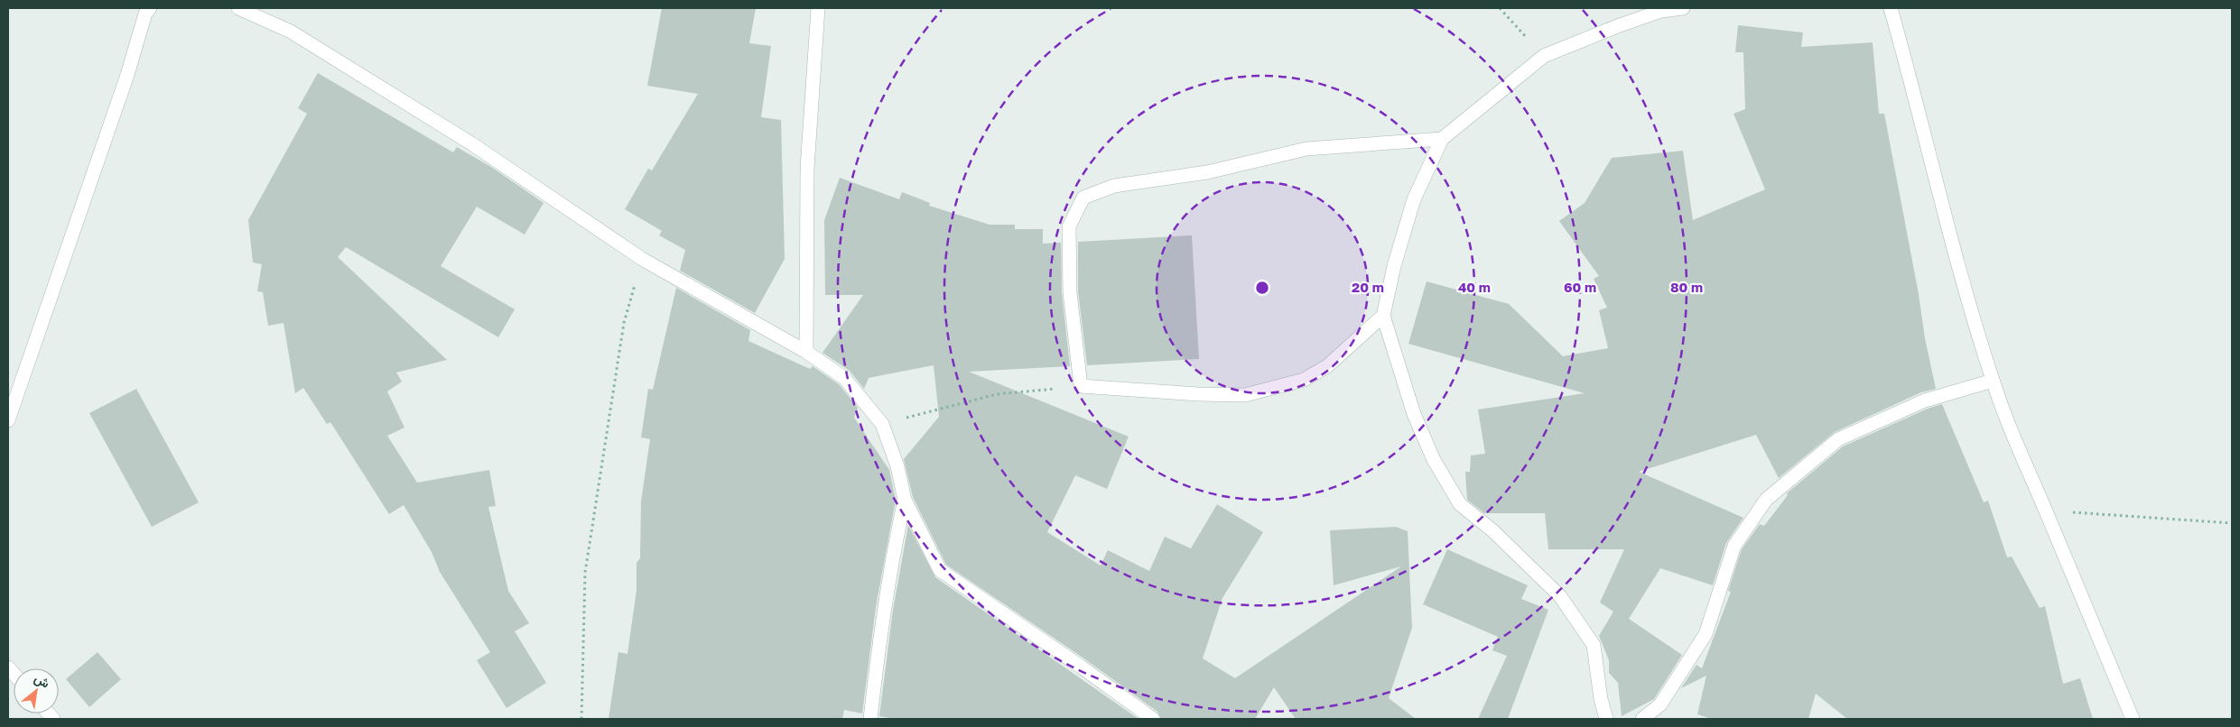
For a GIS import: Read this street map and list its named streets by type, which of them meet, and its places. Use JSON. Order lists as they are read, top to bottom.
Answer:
{
  "north": "top right",
  "rings": [
    "20 m",
    "40 m",
    "60 m",
    "80 m"
  ]
}
